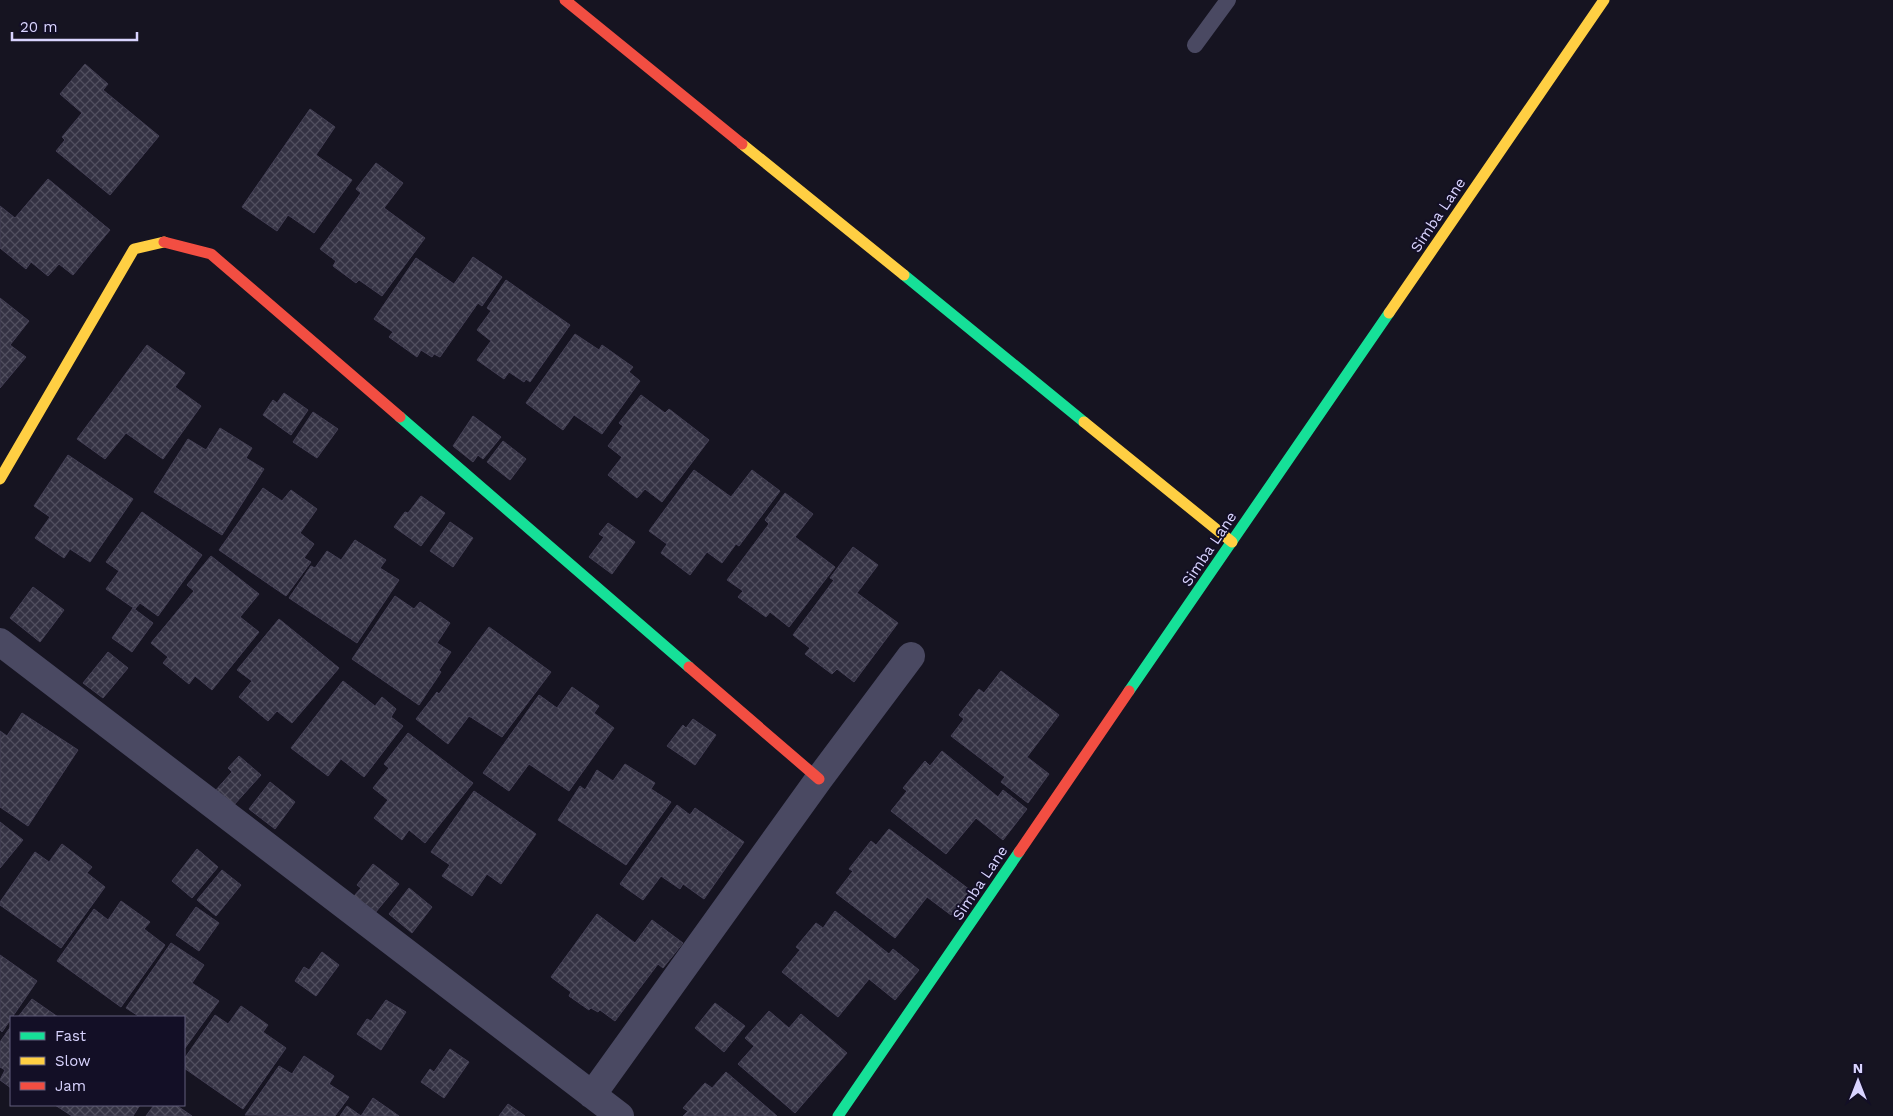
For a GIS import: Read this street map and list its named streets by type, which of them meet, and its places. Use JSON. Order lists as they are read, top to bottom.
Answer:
{
  "streets": {
    "street": ["Simba Lane"]
  },
  "legend": ["Fast", "Slow", "Jam"],
  "scale_bar": "20 m",
  "north": "top"
}
